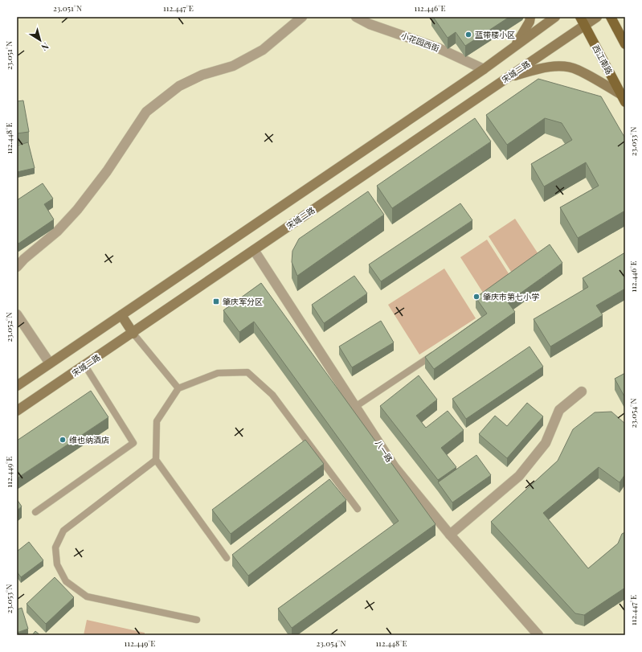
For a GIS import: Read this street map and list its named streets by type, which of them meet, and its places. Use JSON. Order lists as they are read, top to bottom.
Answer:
{
  "streets": {
    "main road": ["西江南路", "宋城二路"],
    "street": ["小花园西街", "八一路"]
  },
  "crossings": [
    ["西江南路", "宋城二路"],
    ["宋城二路", "八一路"]
  ],
  "places": {
    "other": ["蓝带楼小区", "肇庆市第七小学", "维也纳酒店"],
    "transit": ["肇庆军分区"]
  },
  "north": "bottom right",
  "coordinates": [
    "23.051°N",
    "112.447°E",
    "112.446°E",
    "112.448°E",
    "23.053°N",
    "23.052°N",
    "23.054°N",
    "112.449°E"
  ]
}
